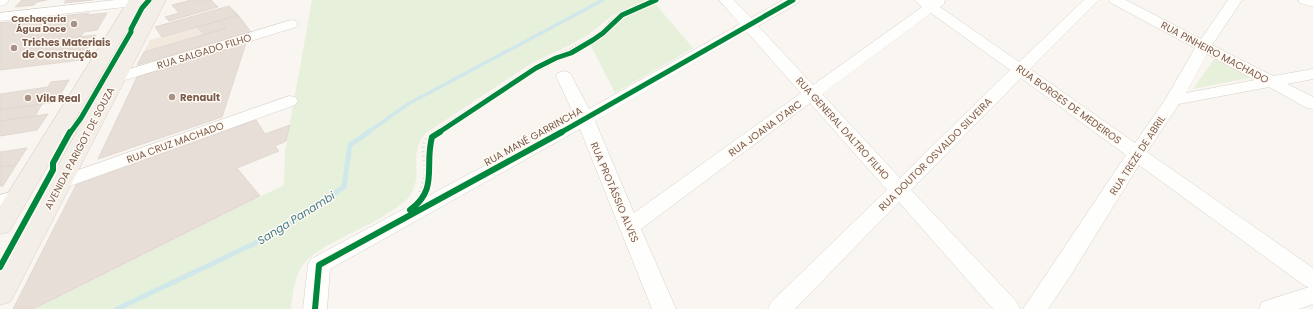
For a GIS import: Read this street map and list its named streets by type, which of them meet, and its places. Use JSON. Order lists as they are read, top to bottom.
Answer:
{
  "streets": {
    "main road": ["AVENIDA PARIGOT DE SOUZA"],
    "street": [
      "RUA SALGADO FILHO",
      "RUA PINHEIRO MACHADO",
      "RUA BORGES DE MEDEIROS",
      "RUA JOANA D'ARC",
      "RUA GENERAL DALTRO FILHO",
      "RUA MANÉ GARRINCHA",
      "RUA CRUZ MACHADO",
      "RUA DOUTOR OSVALDO SILVEIRA",
      "RUA TREZE DE ABRIL",
      "RUA PROTÁSSIO ALVES"
    ]
  },
  "crossings": [
    ["RUA SALGADO FILHO", "AVENIDA PARIGOT DE SOUZA"],
    ["RUA PINHEIRO MACHADO", "RUA TREZE DE ABRIL"],
    ["RUA BORGES DE MEDEIROS", "RUA JOANA D'ARC"],
    ["RUA BORGES DE MEDEIROS", "RUA DOUTOR OSVALDO SILVEIRA"],
    ["RUA BORGES DE MEDEIROS", "RUA TREZE DE ABRIL"],
    ["RUA JOANA D'ARC", "RUA GENERAL DALTRO FILHO"],
    ["RUA JOANA D'ARC", "RUA PROTÁSSIO ALVES"],
    ["RUA GENERAL DALTRO FILHO", "RUA MANÉ GARRINCHA"],
    ["RUA GENERAL DALTRO FILHO", "RUA DOUTOR OSVALDO SILVEIRA"],
    ["RUA MANÉ GARRINCHA", "RUA PROTÁSSIO ALVES"],
    ["RUA CRUZ MACHADO", "AVENIDA PARIGOT DE SOUZA"]
  ],
  "water": ["Sanga Panambi"],
  "places": [
    "Cachaçaria Água Doce",
    "Triches Materiais de Construção",
    "Renault",
    "Vila Real"
  ]
}
